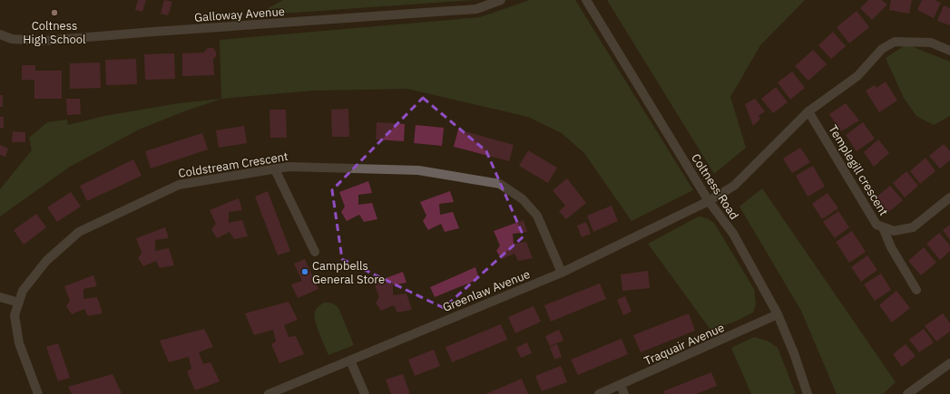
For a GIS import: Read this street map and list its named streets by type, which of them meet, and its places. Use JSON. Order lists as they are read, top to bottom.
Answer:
{
  "streets": {
    "street": [
      "Galloway Avenue",
      "Coldstream Crescent",
      "Templegill crescent",
      "Coltness Road",
      "Greenlaw Avenue",
      "Traquair Avenue"
    ]
  },
  "crossings": [
    ["Coldstream Crescent", "Greenlaw Avenue"],
    ["Coltness Road", "Greenlaw Avenue"],
    ["Coltness Road", "Traquair Avenue"]
  ],
  "places": ["Coltness High School", "Campbells General Store"]
}
